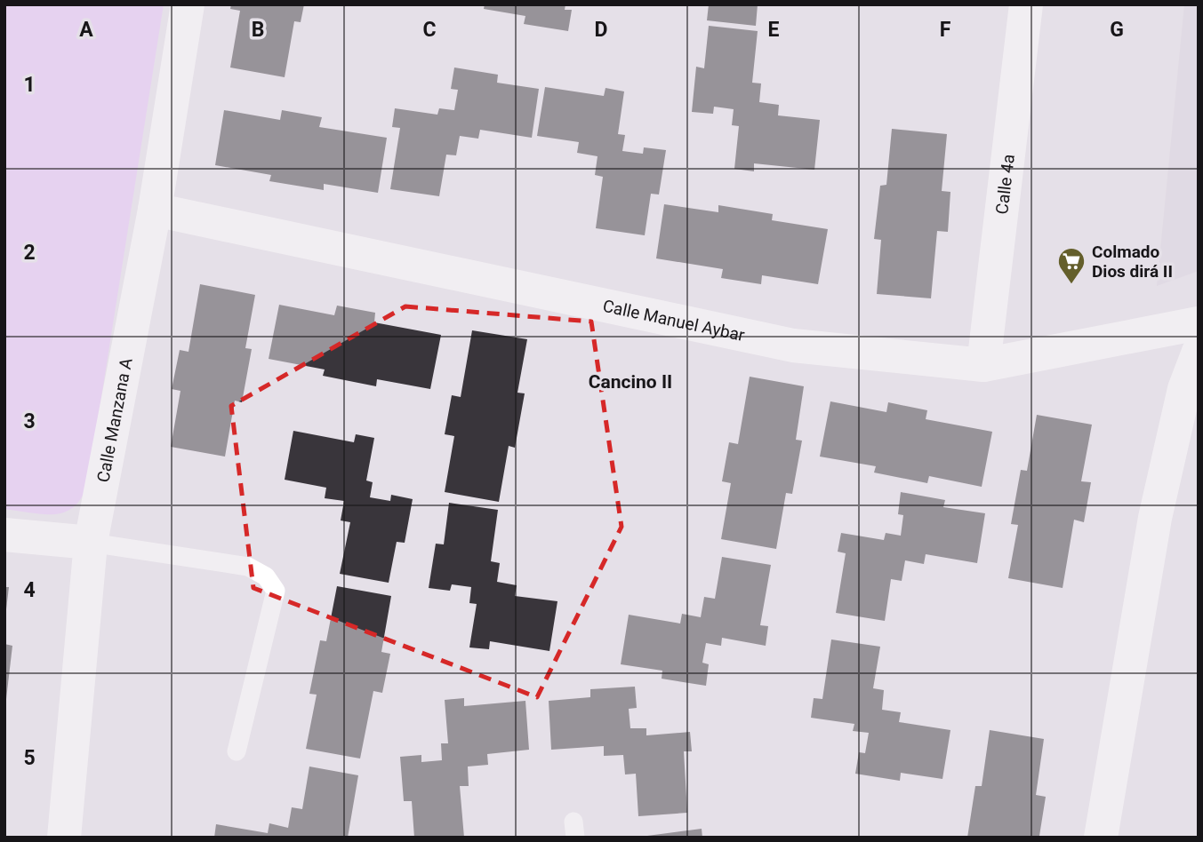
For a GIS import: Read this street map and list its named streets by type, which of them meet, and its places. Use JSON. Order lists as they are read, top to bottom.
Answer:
{
  "streets": {
    "street": ["Calle 4a", "Calle Manuel Aybar", "Calle Manzana A"]
  },
  "crossings": [
    ["Calle 4a", "Calle Manuel Aybar"],
    ["Calle Manuel Aybar", "Calle Manzana A"]
  ],
  "districts": ["Cancino II"],
  "places": {
    "supermarket": ["Colmado Dios dirá II"]
  },
  "grid": {
    "columns": [
      "A",
      "B",
      "C",
      "D",
      "E",
      "F",
      "G"
    ],
    "rows": [
      "1",
      "2",
      "3",
      "4",
      "5"
    ]
  }
}
